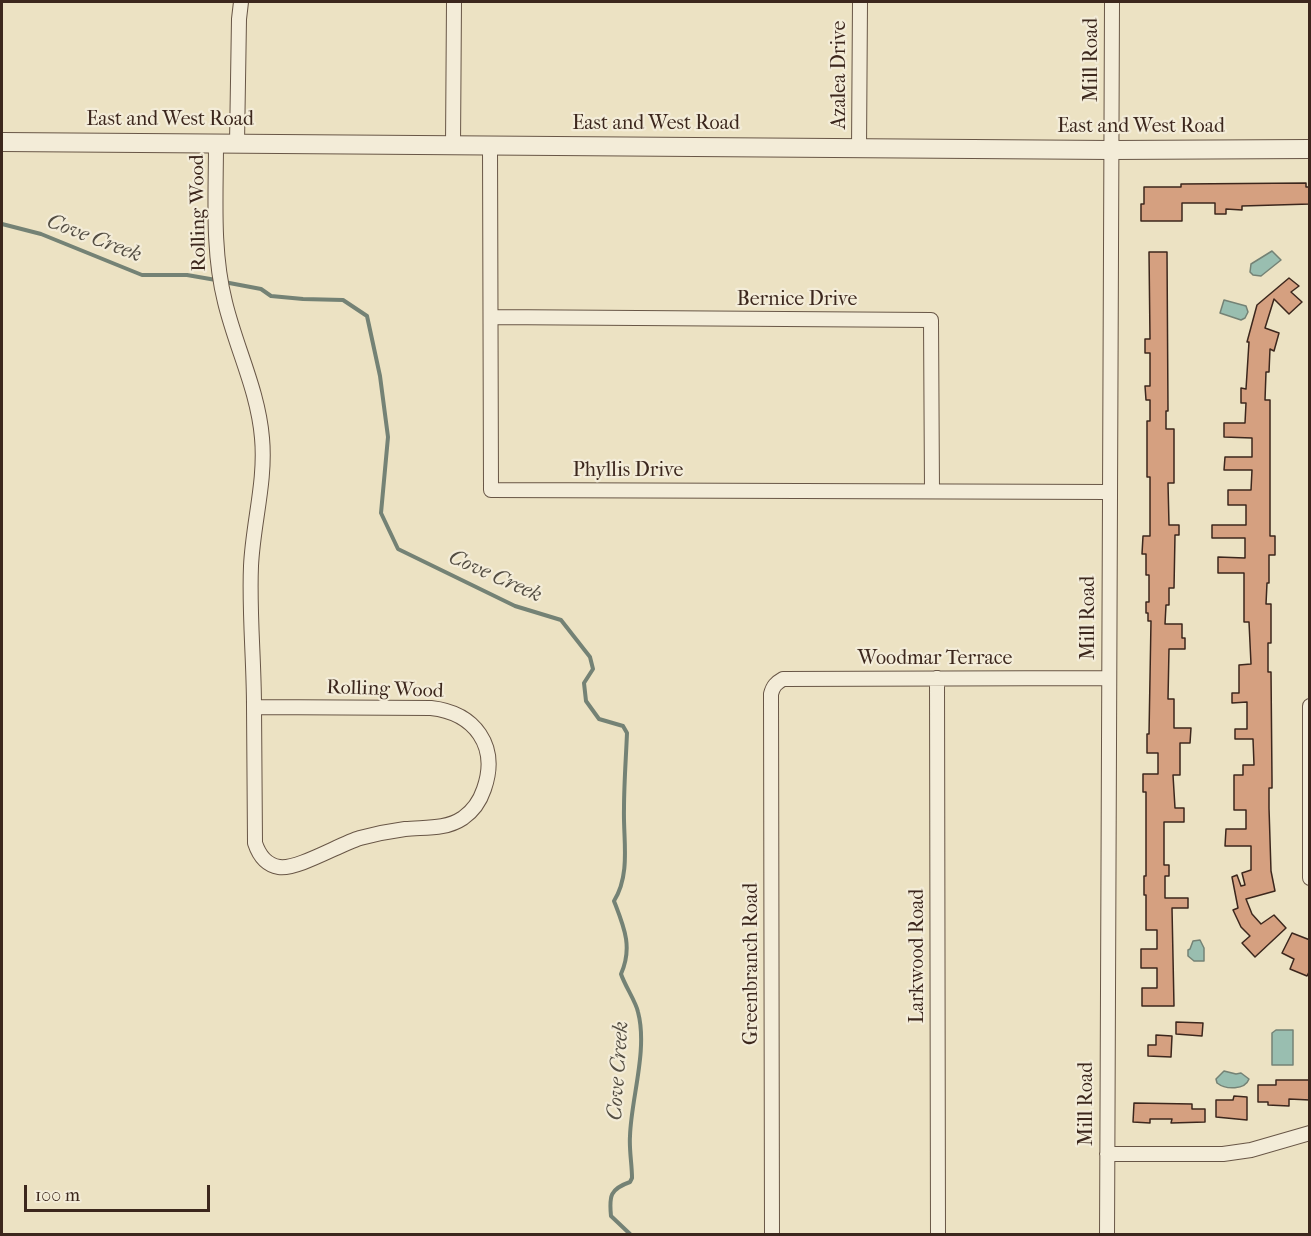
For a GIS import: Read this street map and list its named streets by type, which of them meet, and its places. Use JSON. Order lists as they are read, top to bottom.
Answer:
{
  "streets": {
    "street": [
      "Mill Road",
      "Azalea Drive",
      "East and West Road",
      "Rolling Wood",
      "Bernice Drive",
      "Phyllis Drive",
      "Woodmar Terrace",
      "Larkwood Road",
      "Greenbranch Road"
    ]
  },
  "crossings": [
    ["Mill Road", "East and West Road"],
    ["Mill Road", "Phyllis Drive"],
    ["Mill Road", "Woodmar Terrace"],
    ["Azalea Drive", "East and West Road"],
    ["East and West Road", "Rolling Wood"],
    ["East and West Road", "Phyllis Drive"],
    ["Bernice Drive", "Phyllis Drive"],
    ["Woodmar Terrace", "Larkwood Road"],
    ["Woodmar Terrace", "Greenbranch Road"]
  ],
  "water": ["Cove Creek"],
  "scale_bar": "100 m"
}
